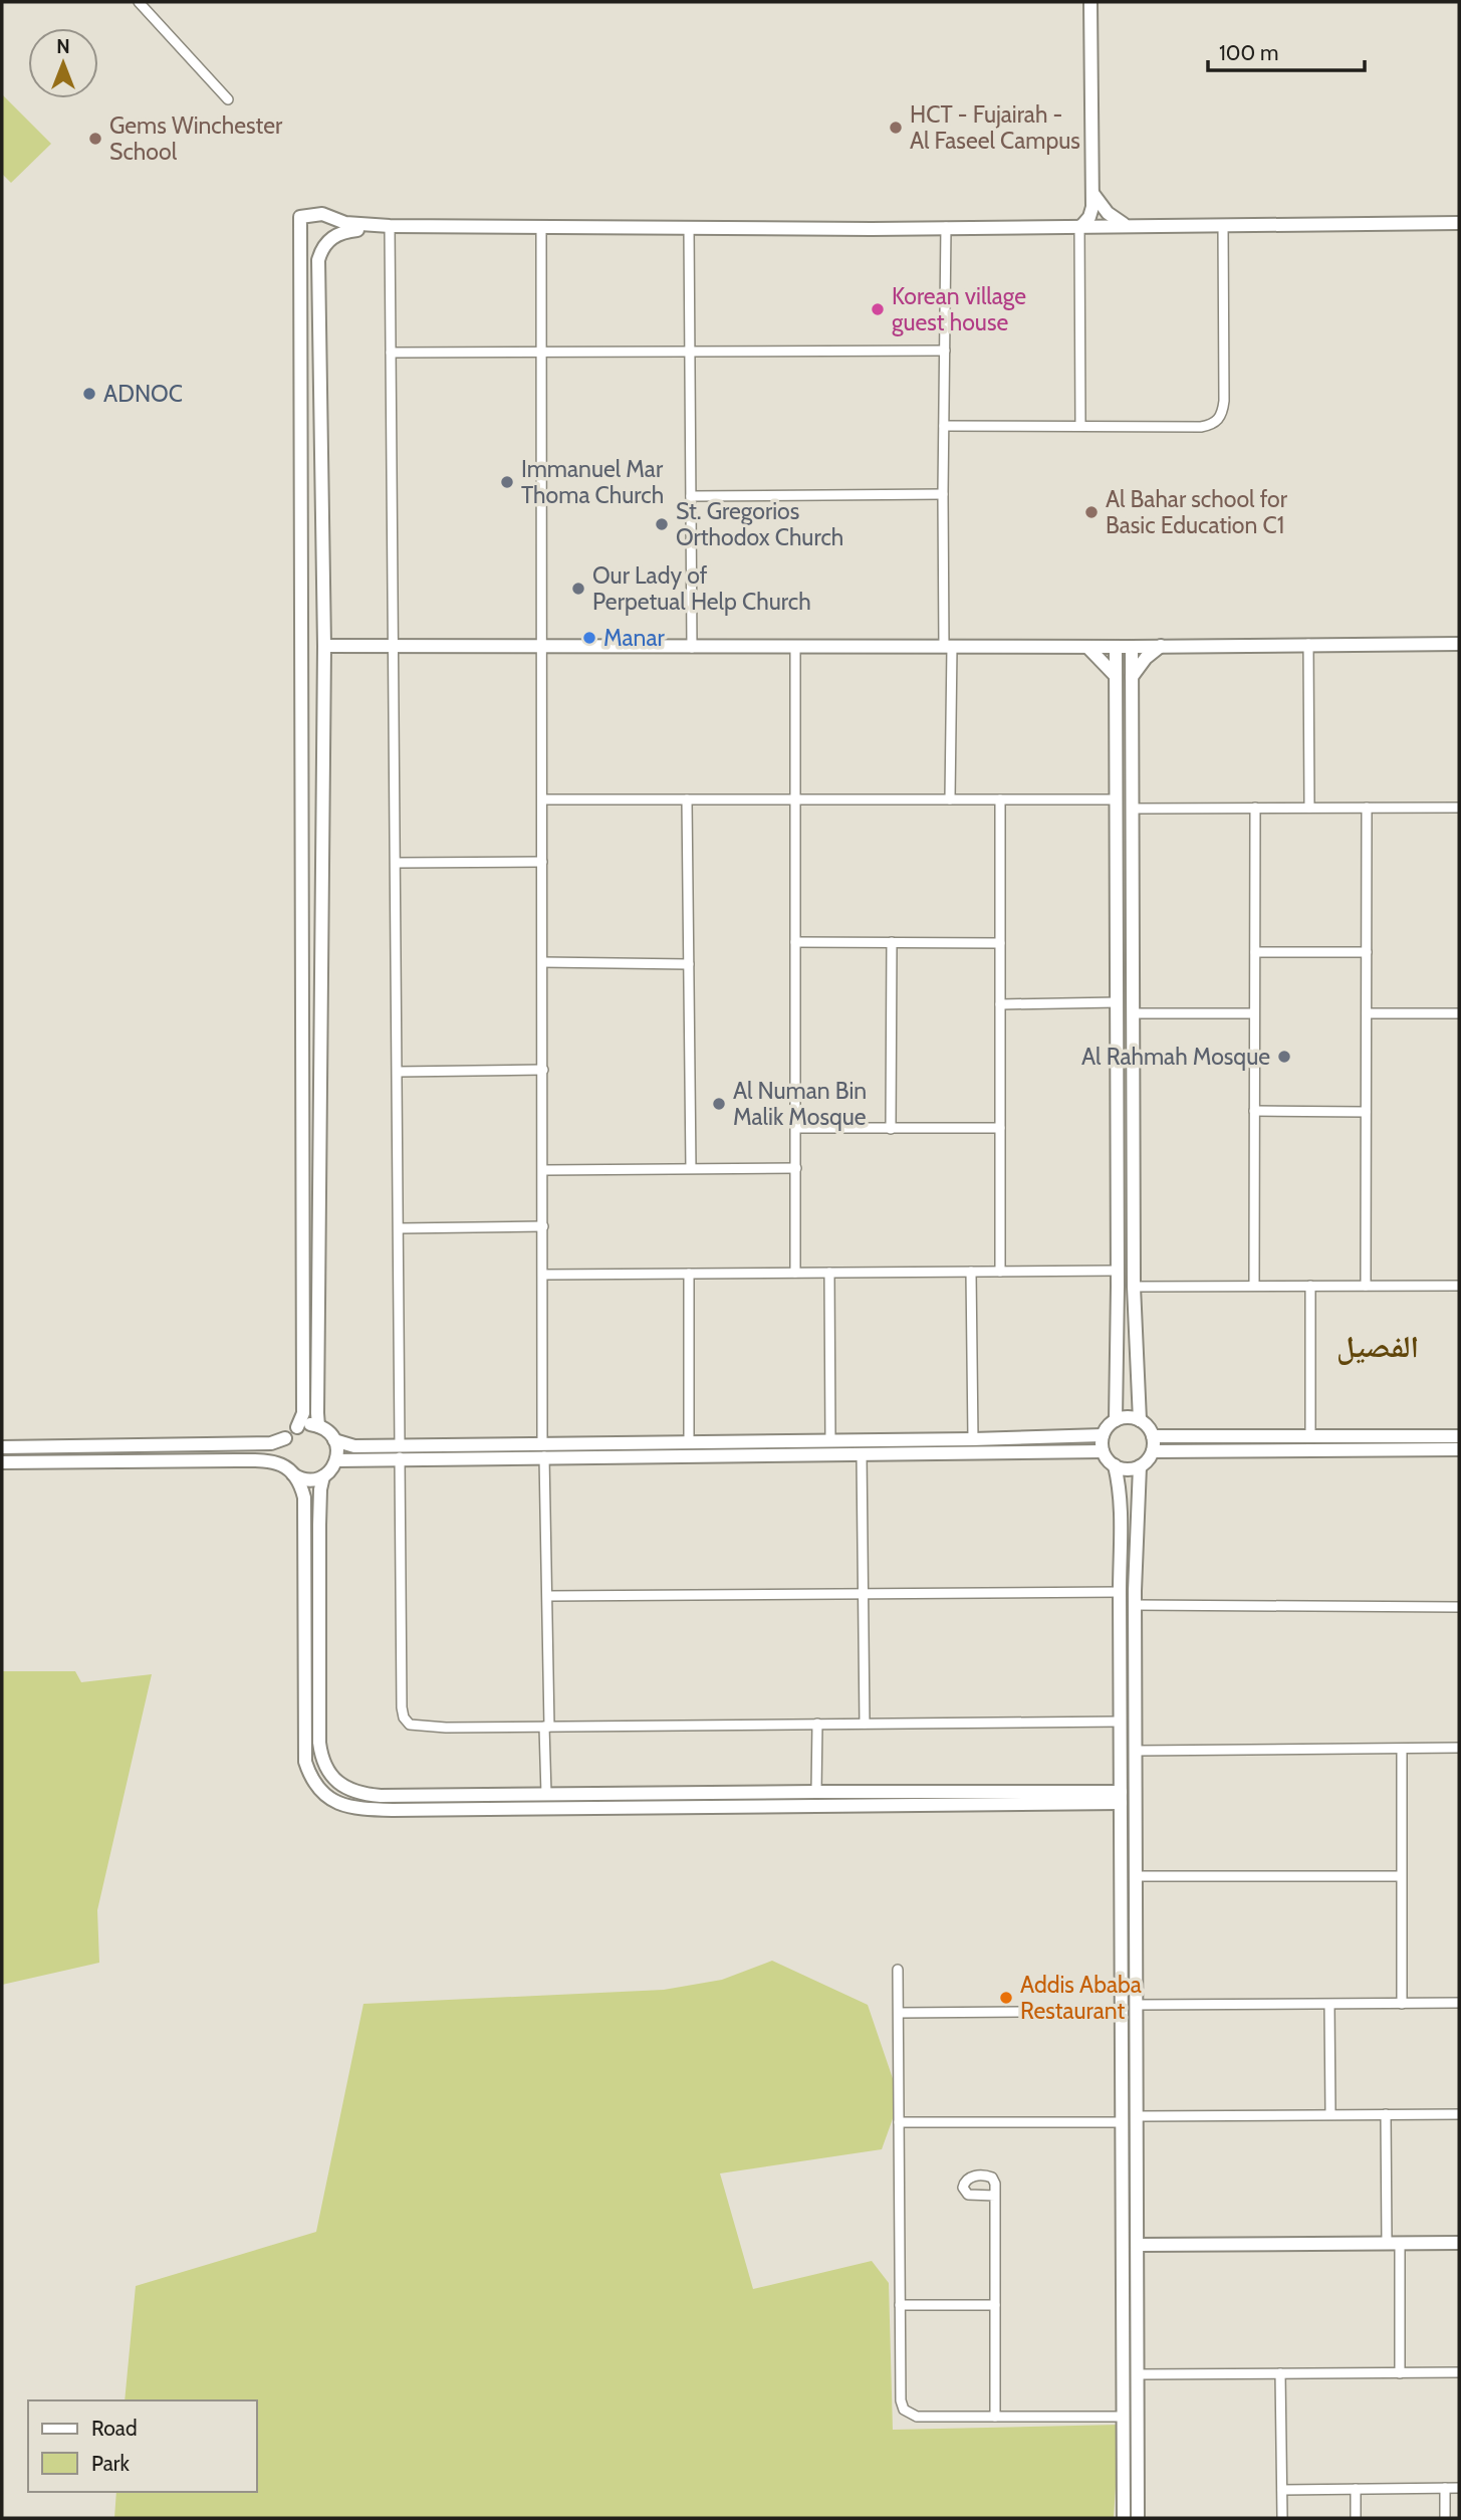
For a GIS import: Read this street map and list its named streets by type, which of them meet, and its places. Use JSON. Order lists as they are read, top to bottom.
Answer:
{
  "districts": ["الفصيل"],
  "places": [
    "HCT - Fujairah - Al Faseel Campus",
    "Gems Winchester School",
    "Korean village guest house",
    "ADNOC",
    "Immanuel Mar Thoma Church",
    "Al Bahar school for Basic Education C1",
    "St. Gregorios Orthodox Church",
    "Our Lady of Perpetual Help Church",
    "Manar",
    "Al Rahmah Mosque",
    "Al Numan Bin Malik Mosque",
    "Addis Ababa Restaurant"
  ],
  "legend": ["Road", "Park"],
  "scale_bar": "100 m",
  "north": "top"
}
